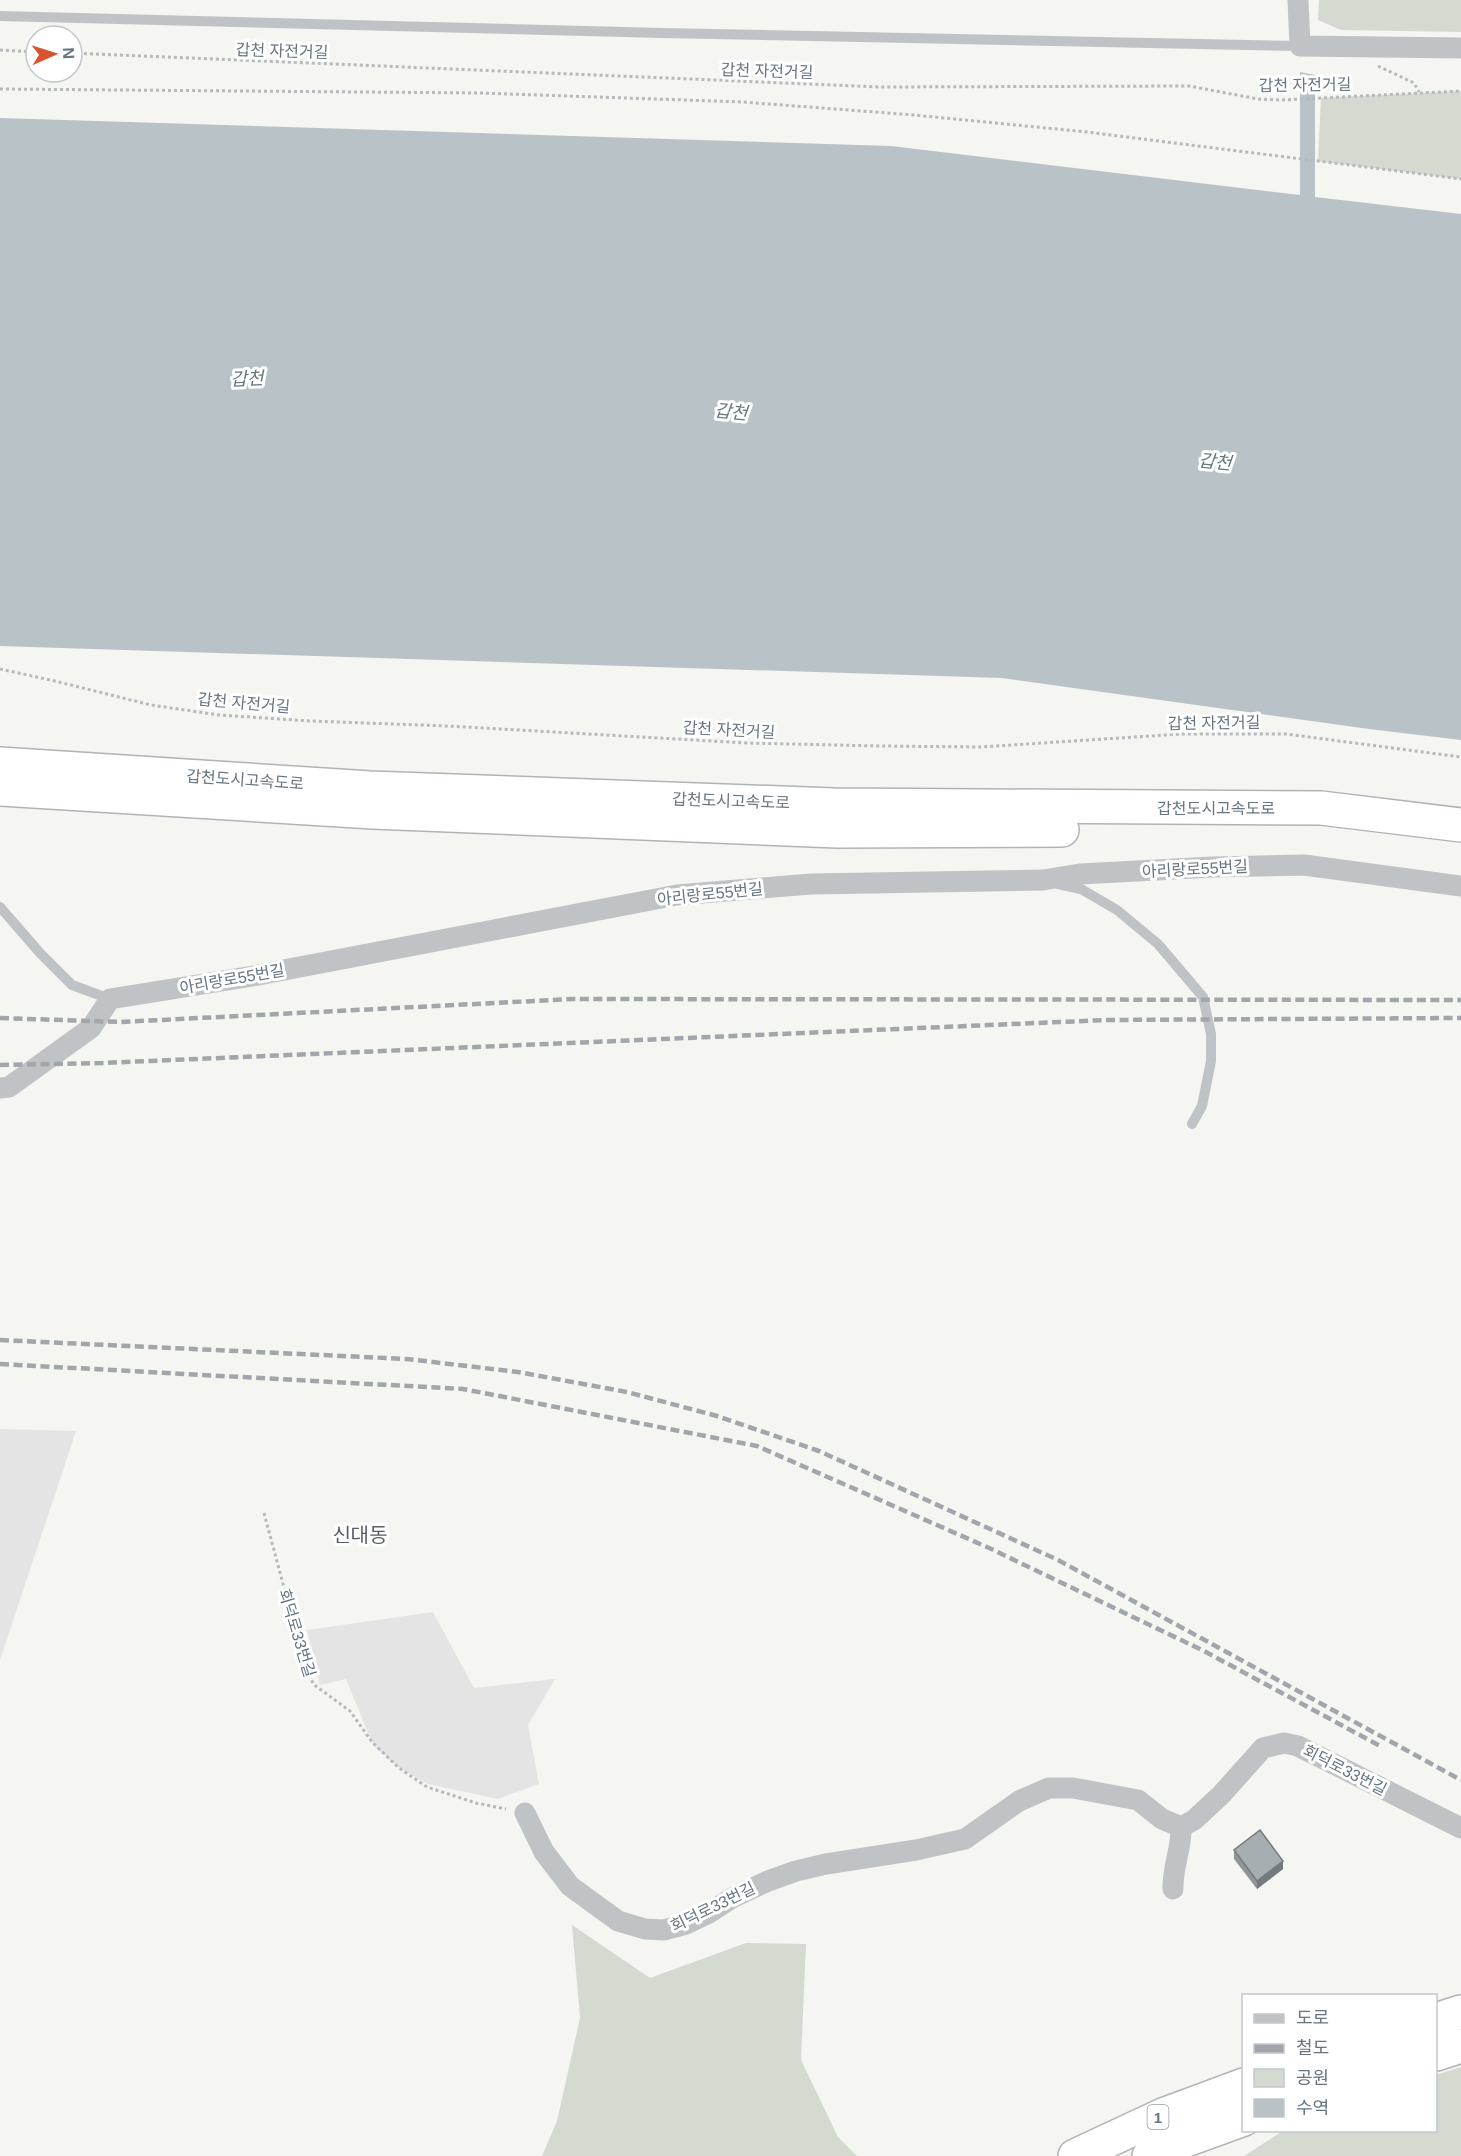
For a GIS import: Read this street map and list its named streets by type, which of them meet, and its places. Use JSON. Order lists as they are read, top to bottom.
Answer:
{
  "streets": {
    "highway": ["갑천도시고속도로", "1"],
    "street": ["아리랑로55번길", "회덕로33번길"],
    "path": ["갑천 자전거길"]
  },
  "districts": ["신대동"],
  "water": ["갑천"],
  "legend": [
    "도로",
    "철도",
    "공원",
    "수역"
  ],
  "north": "right"
}
